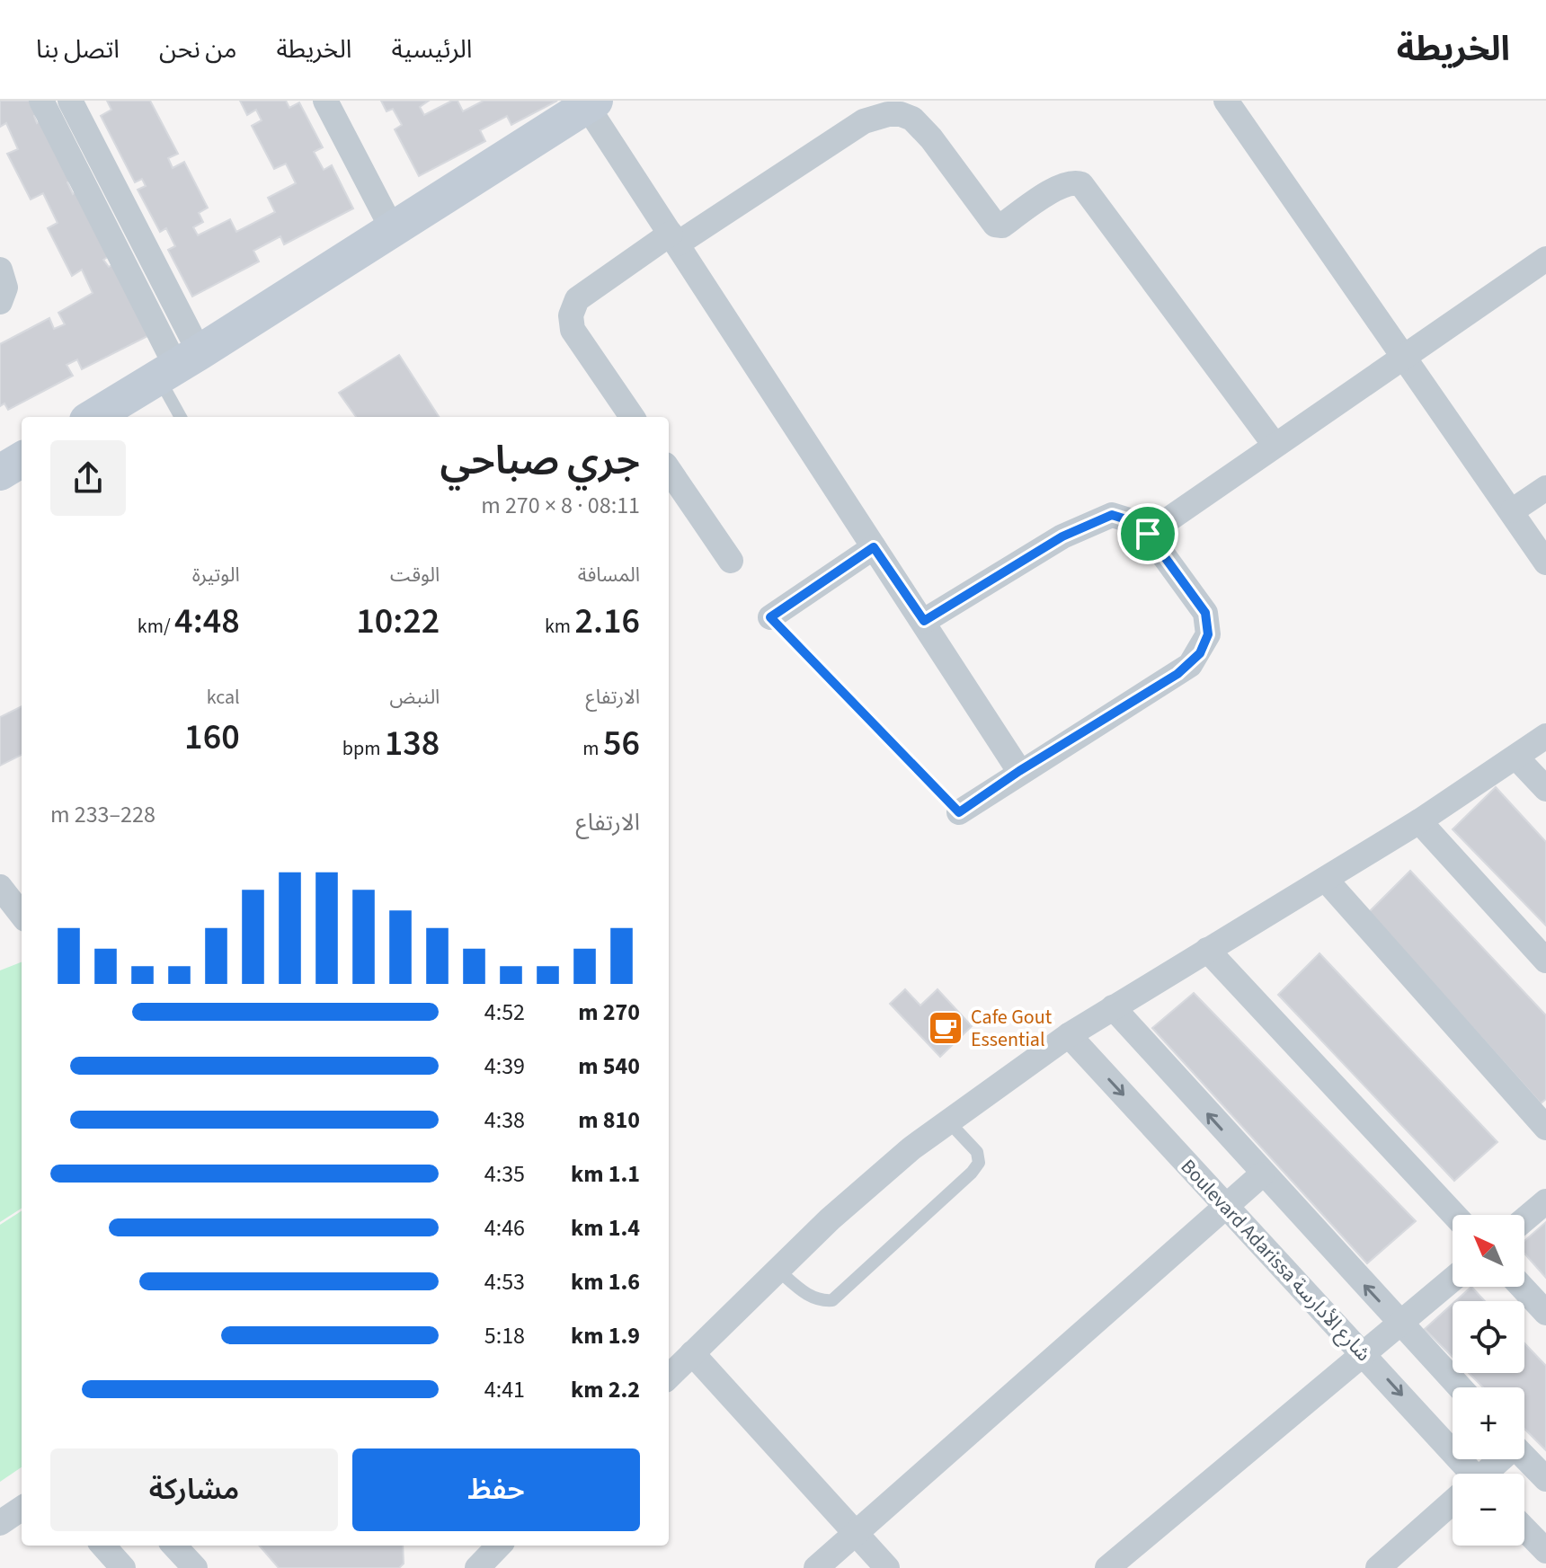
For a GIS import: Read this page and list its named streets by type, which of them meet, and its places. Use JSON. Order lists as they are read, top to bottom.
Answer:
{
  "streets": {
    "street": ["Boulevard Adarissa شارع الأدارسة"]
  },
  "places": {
    "cafe": ["Cafe Gout Essential"]
  },
  "north": "top left",
  "page": {
    "header": "الخريطة",
    "nav": [
      "الرئيسية",
      "الخريطة",
      "من نحن",
      "اتصل بنا"
    ],
    "heading": ["جري صباحي", "08:11 · 8 × 270 m"],
    "stats": [
      ["المسافة", "2.16 km"],
      ["الوقت", "10:22"],
      ["الوتيرة", "4:48 /km"],
      ["الارتفاع", "56 m"],
      ["النبض", "138 bpm"],
      ["kcal", "160"]
    ],
    "chart": ["الارتفاع", "228–233 m"],
    "list": [
      {
        "name": "270 m",
        "note": "4:52"
      },
      {
        "name": "540 m",
        "note": "4:39"
      },
      {
        "name": "810 m",
        "note": "4:38"
      },
      {
        "name": "1.1 km",
        "note": "4:35"
      },
      {
        "name": "1.4 km",
        "note": "4:46"
      },
      {
        "name": "1.6 km",
        "note": "4:53"
      },
      {
        "name": "1.9 km",
        "note": "5:18"
      },
      {
        "name": "2.2 km",
        "note": "4:41"
      }
    ],
    "map_buttons": ["+", "−"],
    "buttons": ["حفظ", "مشاركة"]
  }
}
